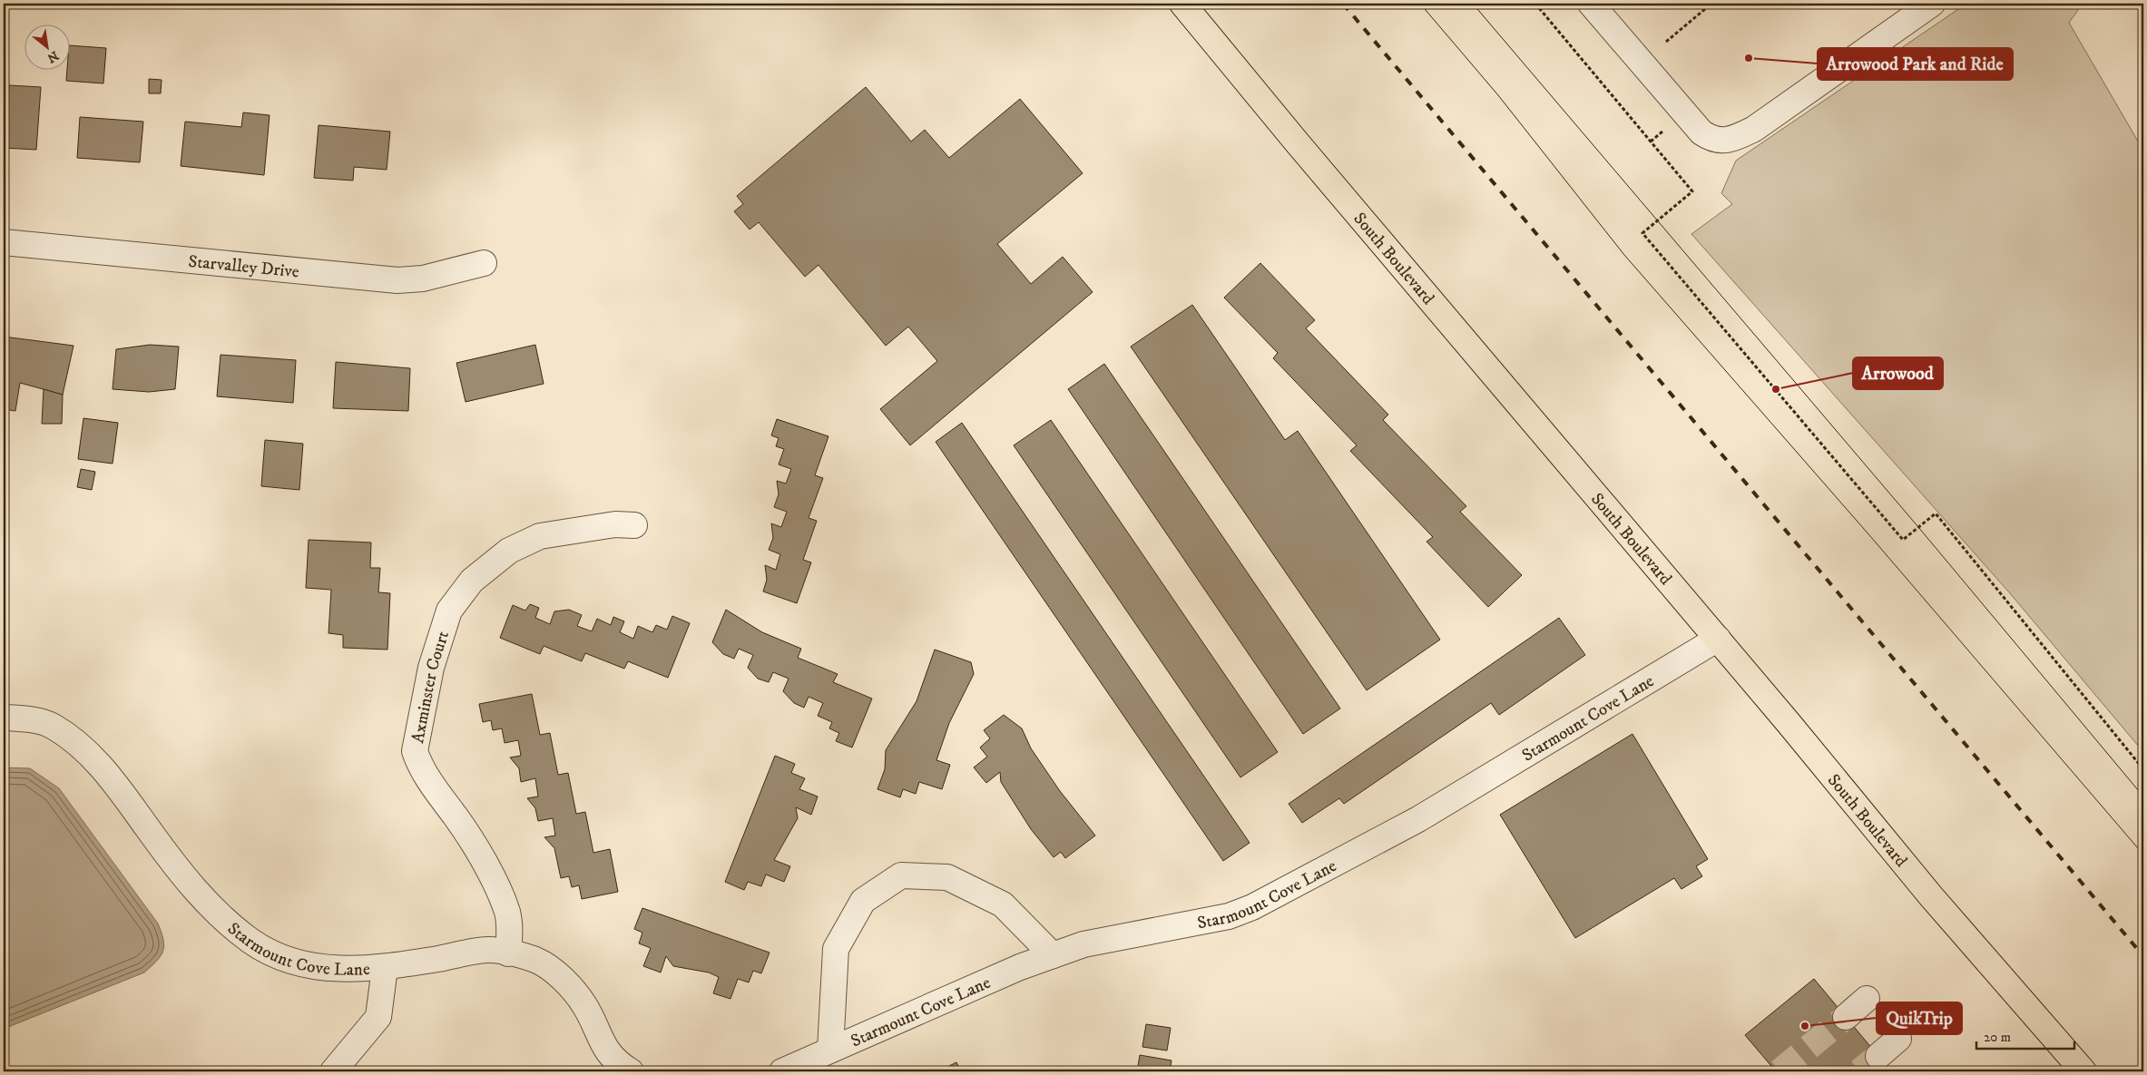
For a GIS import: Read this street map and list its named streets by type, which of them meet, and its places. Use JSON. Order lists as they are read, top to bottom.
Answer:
{
  "streets": {
    "main road": ["South Boulevard"],
    "street": ["Starvalley Drive", "Axminster Court", "Starmount Cove Lane"]
  },
  "crossings": [
    ["South Boulevard", "Starmount Cove Lane"],
    ["Axminster Court", "Starmount Cove Lane"]
  ],
  "places": ["Arrowood Park and Ride", "Arrowood", "QuikTrip"],
  "scale_bar": "20 m",
  "north": "bottom right"
}
